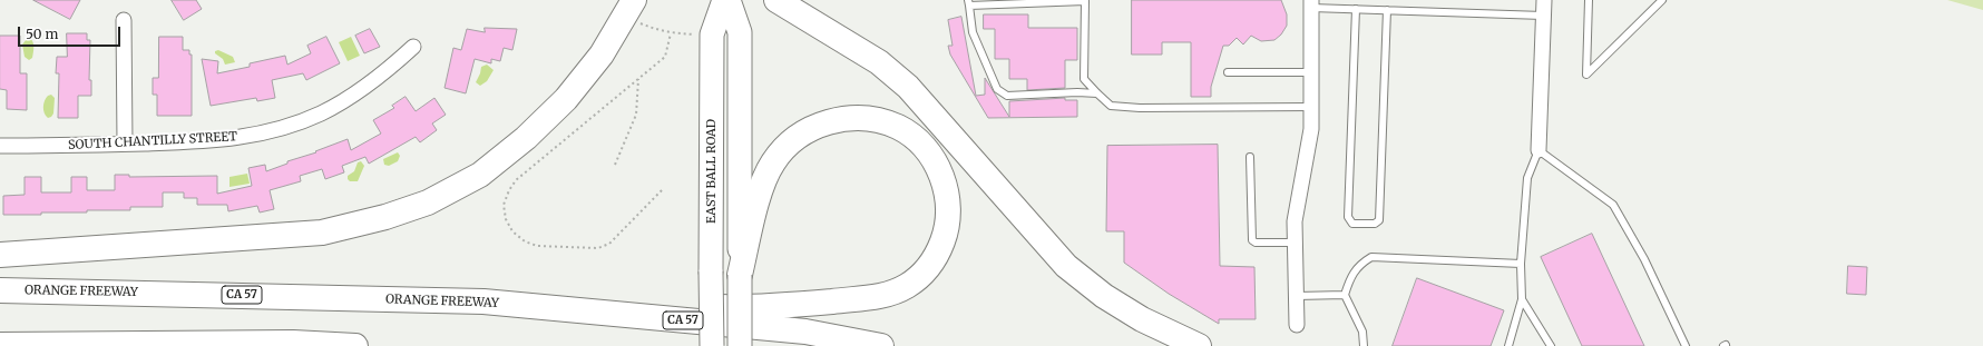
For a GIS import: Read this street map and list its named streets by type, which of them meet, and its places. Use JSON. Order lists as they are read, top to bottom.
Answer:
{
  "streets": {
    "highway": ["ORANGE FREEWAY", "CA 57"],
    "main road": ["EAST BALL ROAD"],
    "street": ["SOUTH CHANTILLY STREET"]
  },
  "scale_bar": "50 m"
}
